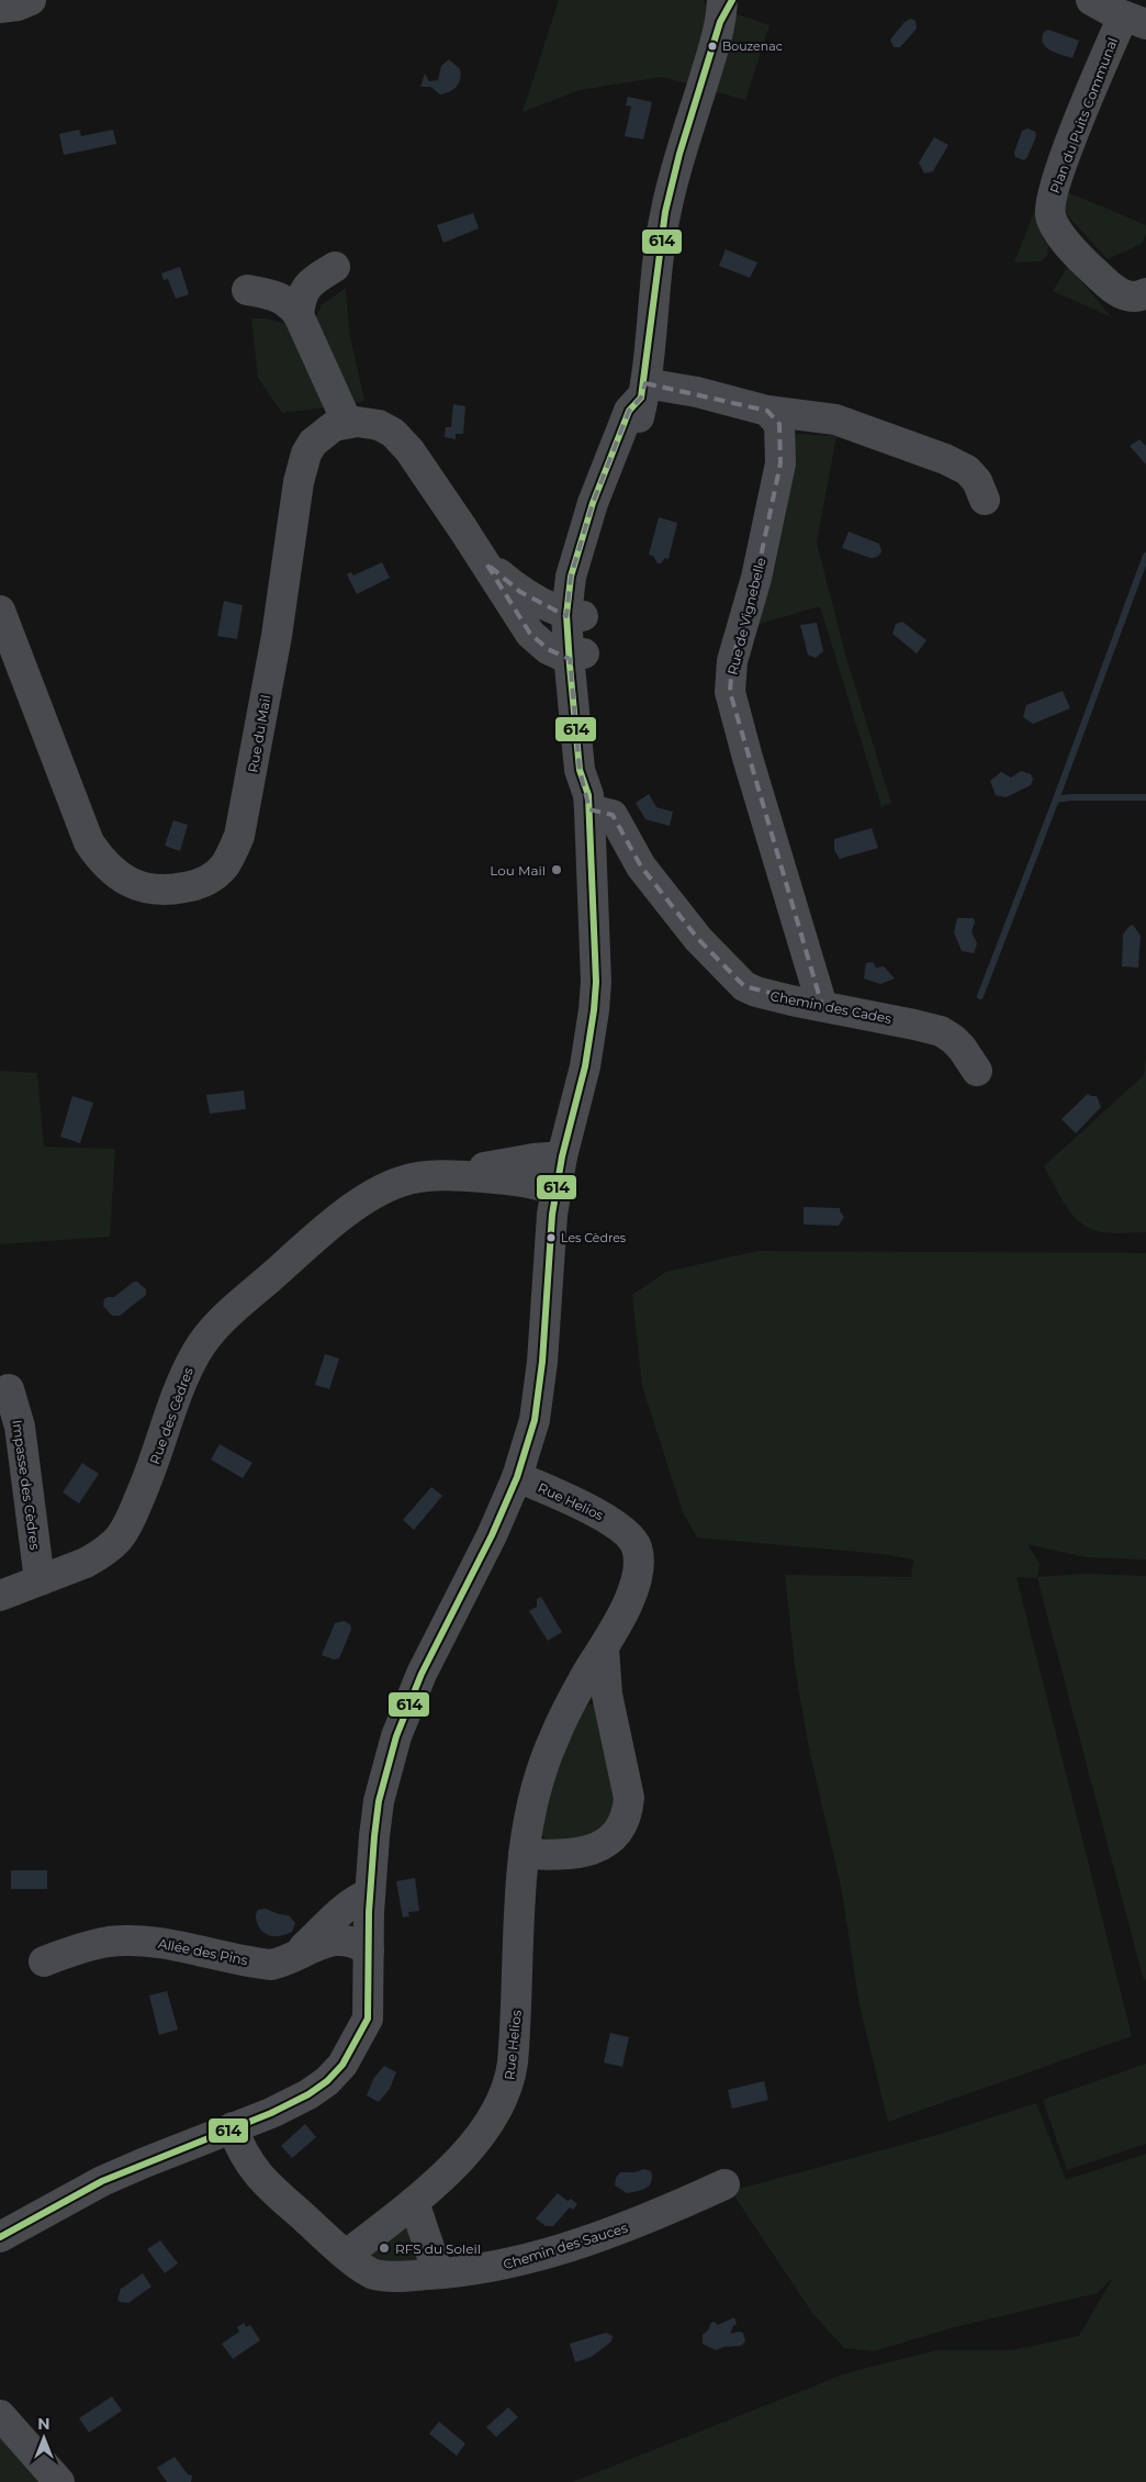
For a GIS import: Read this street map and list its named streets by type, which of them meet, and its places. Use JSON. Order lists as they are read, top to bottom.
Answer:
{
  "streets": {
    "street": [
      "Plan du Puits Communal",
      "Rue de Vignebelle",
      "Rue du Mail",
      "Chemin des Cades",
      "Rue des Cèdres",
      "Impasse des Cèdres",
      "Rue Helios",
      "Allée des Pins",
      "Chemin des Sauces"
    ]
  },
  "crossings": [
    ["Rue de Vignebelle", "Chemin des Cades"],
    ["Rue des Cèdres", "Impasse des Cèdres"],
    ["Rue Helios", "Chemin des Sauces"]
  ],
  "places": [
    "Bouzenac",
    "Lou Mail",
    "Les Cèdres",
    "RFS du Soleil"
  ],
  "lines": ["transit line 614"],
  "north": "top"
}
